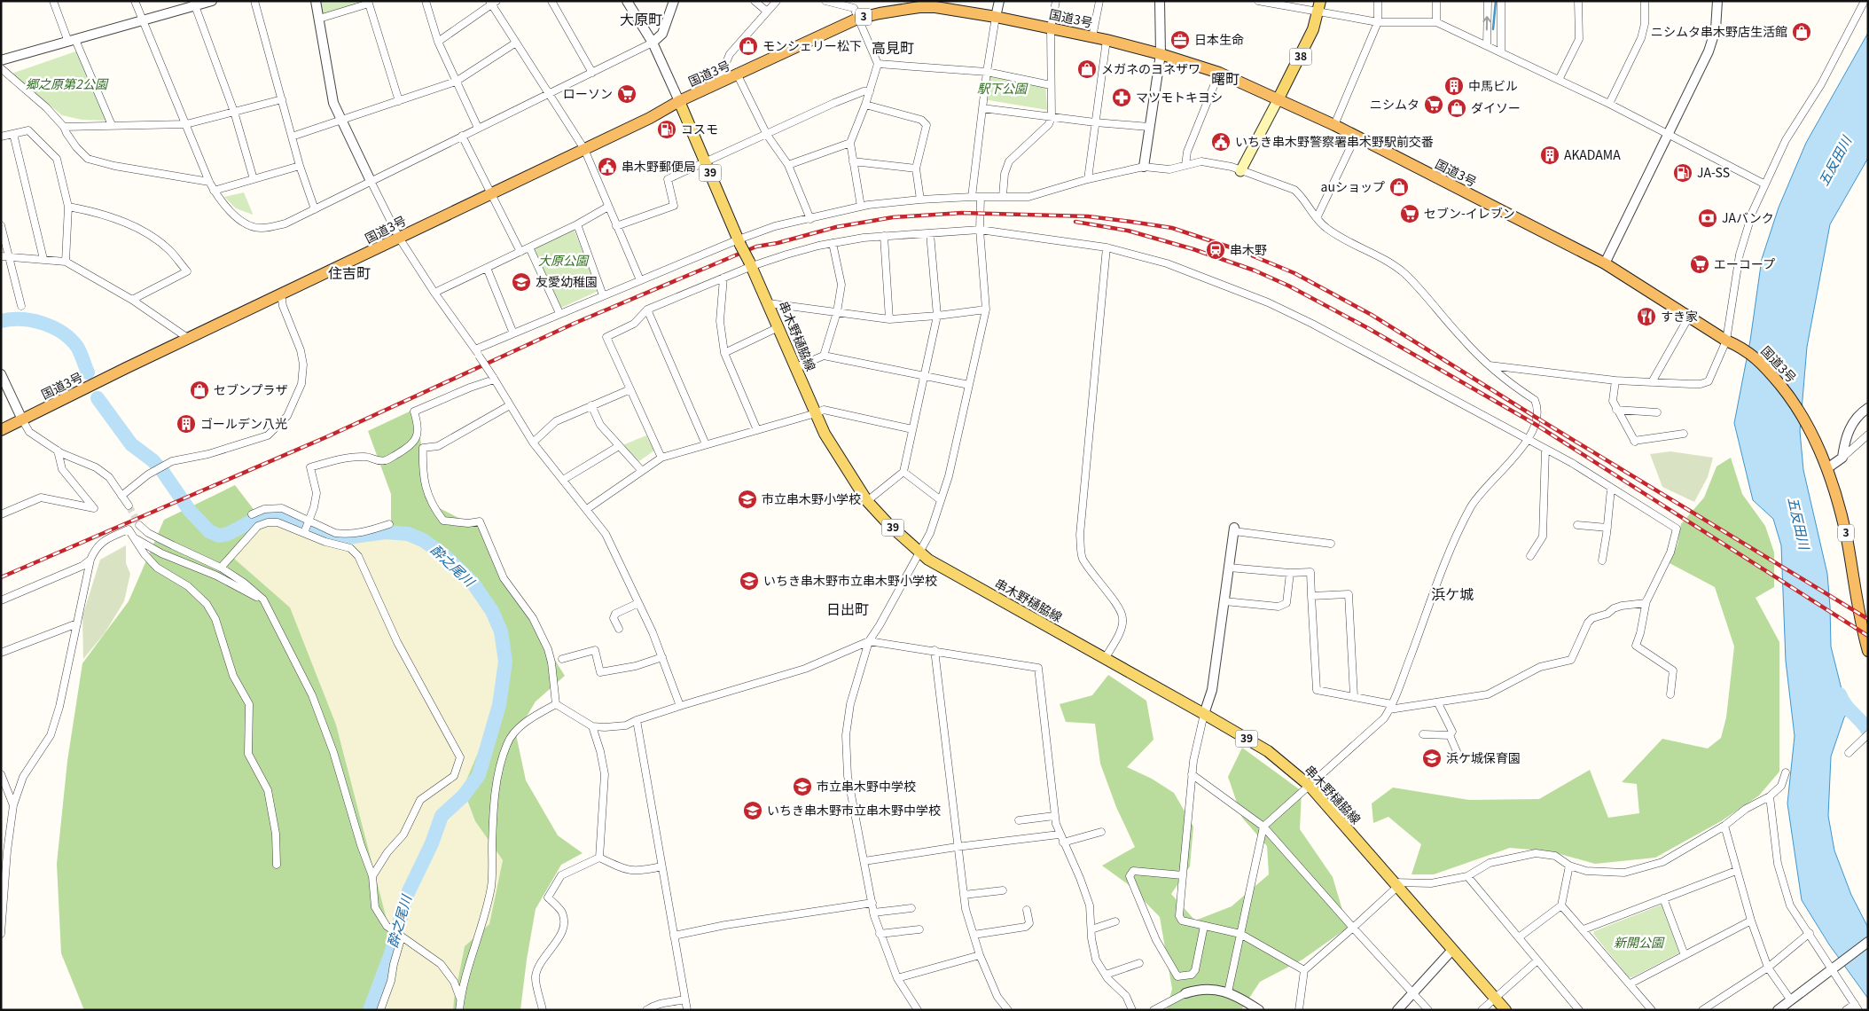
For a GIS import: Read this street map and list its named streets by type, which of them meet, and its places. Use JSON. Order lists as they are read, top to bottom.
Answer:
{
  "streets": {
    "highway": ["3", "国道3号"],
    "main road": ["38", "39", "串木野樋脇線"]
  },
  "crossings": [
    ["国道3号", "38"],
    ["国道3号", "串木野樋脇線"]
  ],
  "districts": [
    "大原町",
    "高見町",
    "曙町",
    "住吉町",
    "浜ケ城",
    "日出町"
  ],
  "water": ["五反田川", "酔之尾川"],
  "parks": [
    "郷之原第2公園",
    "駅下公園",
    "大原公園",
    "新開公園"
  ],
  "places": {
    "shop": [
      "ニシムタ串木野店生活館",
      "モンシェリー松下",
      "メガネのヨネザワ",
      "ダイソー",
      "auショップ",
      "セブンプラザ"
    ],
    "office": ["日本生命"],
    "building": ["中馬ビル", "AKADAMA", "ゴールデン八光"],
    "supermarket": [
      "ローソン",
      "ニシムタ",
      "セブン-イレブン",
      "エーコープ"
    ],
    "pharmacy": ["マツモトキヨシ"],
    "fuel station": ["コスモ", "JA-SS"],
    "public building": ["いちき串木野警察署串木野駅前交番", "串木野郵便局"],
    "bank": ["JAバンク"],
    "station": ["串木野"],
    "school or university": [
      "友愛幼稚園",
      "市立串木野小学校",
      "いちき串木野市立串木野小学校",
      "浜ケ城保育園",
      "市立串木野中学校",
      "いちき串木野市立串木野中学校"
    ],
    "restaurant": ["すき家"]
  }
}
